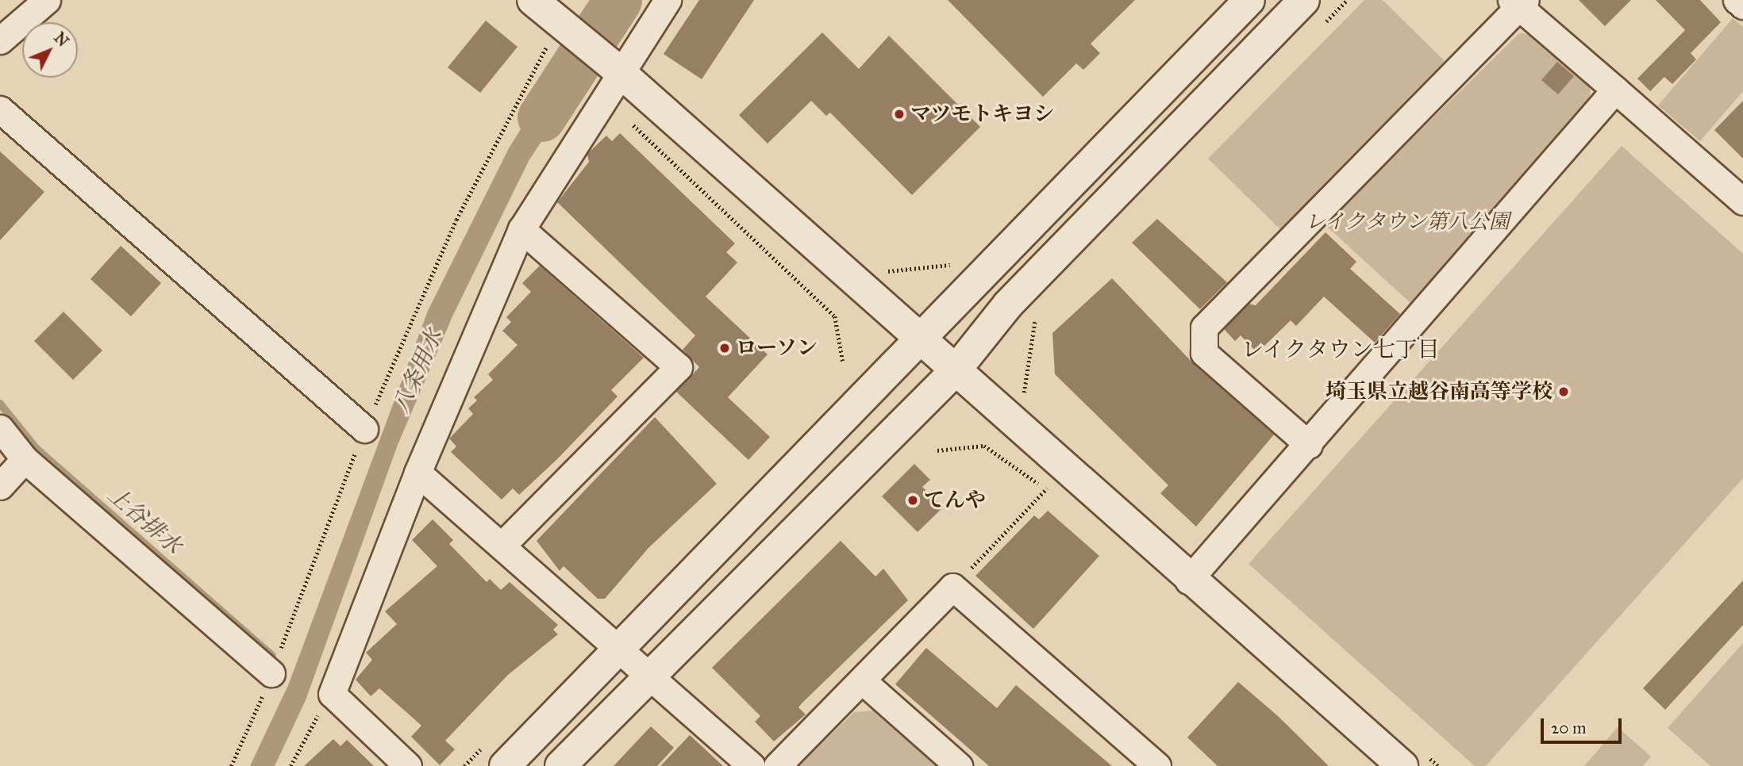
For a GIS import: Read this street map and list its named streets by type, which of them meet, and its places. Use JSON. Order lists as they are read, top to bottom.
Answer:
{
  "districts": ["レイクタウン七丁目"],
  "water": ["八条用水", "上谷排水"],
  "parks": ["レイクタウン第八公園"],
  "places": [
    "マツモトキヨシ",
    "ローソン",
    "埼玉県立越谷南高等学校",
    "てんや"
  ],
  "scale_bar": "20 m",
  "north": "top right"
}
